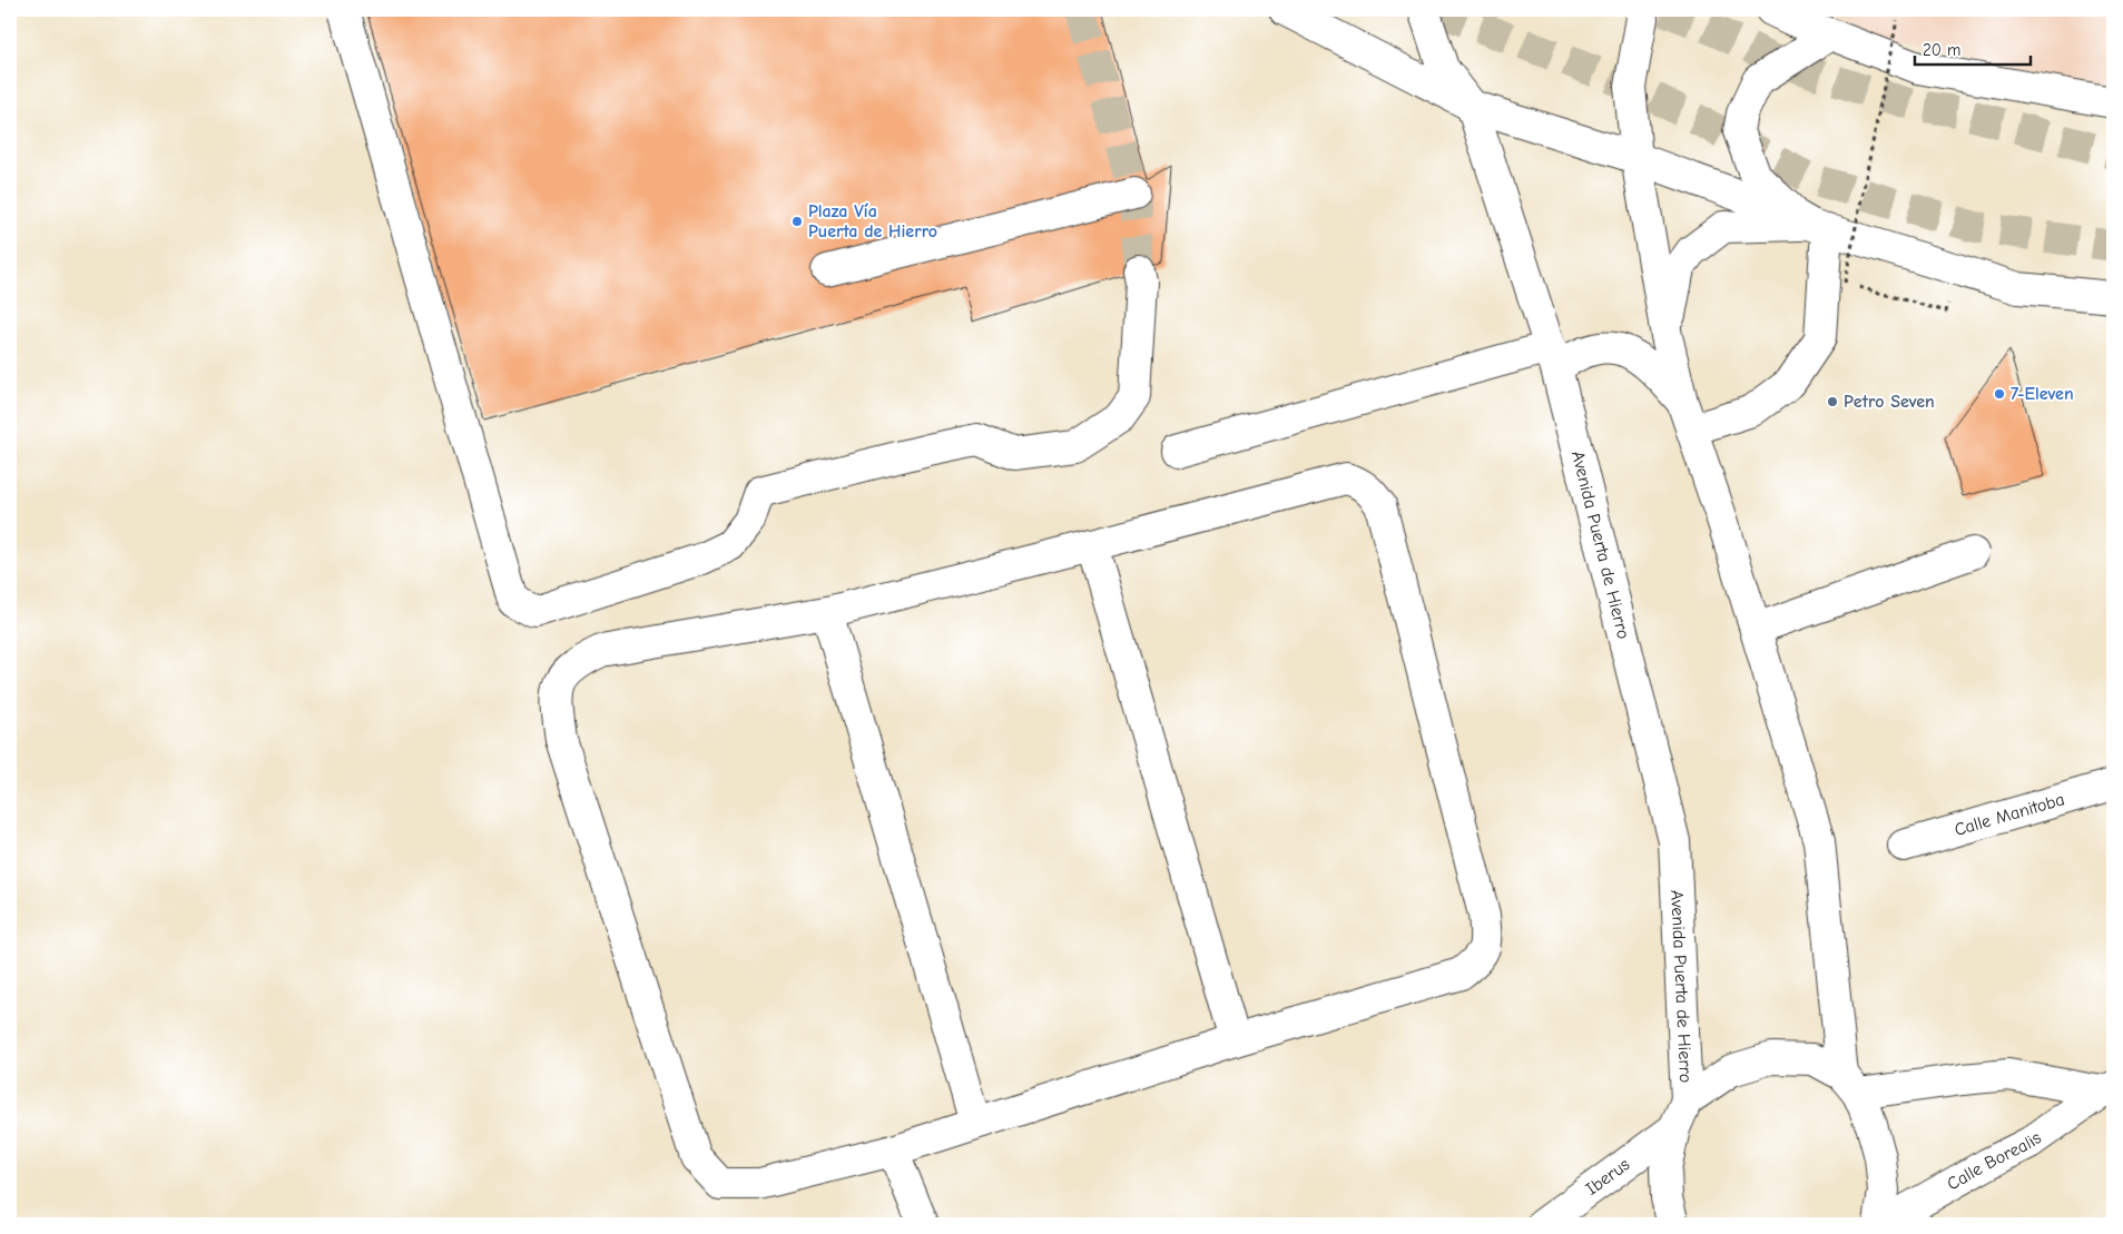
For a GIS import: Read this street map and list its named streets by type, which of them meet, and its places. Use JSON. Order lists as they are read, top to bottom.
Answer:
{
  "streets": {
    "street": [
      "Avenida Puerta de Hierro",
      "Calle Manitoba",
      "Calle Borealis",
      "Iberus"
    ]
  },
  "places": ["Plaza Vía Puerta de Hierro", "7-Eleven", "Petro Seven"],
  "scale_bar": "20 m"
}
